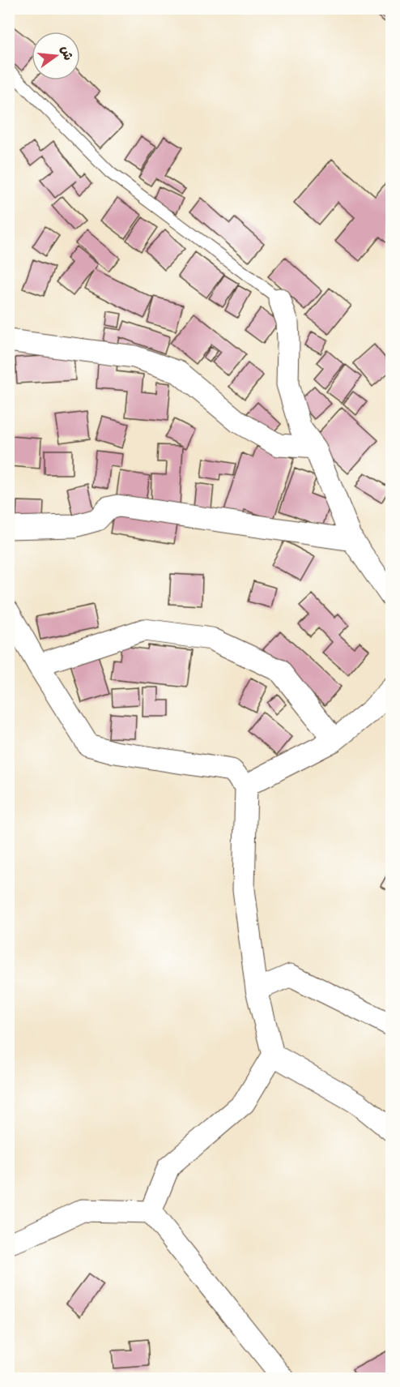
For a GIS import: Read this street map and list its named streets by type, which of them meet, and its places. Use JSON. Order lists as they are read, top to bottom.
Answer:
{
  "north": "right"
}
